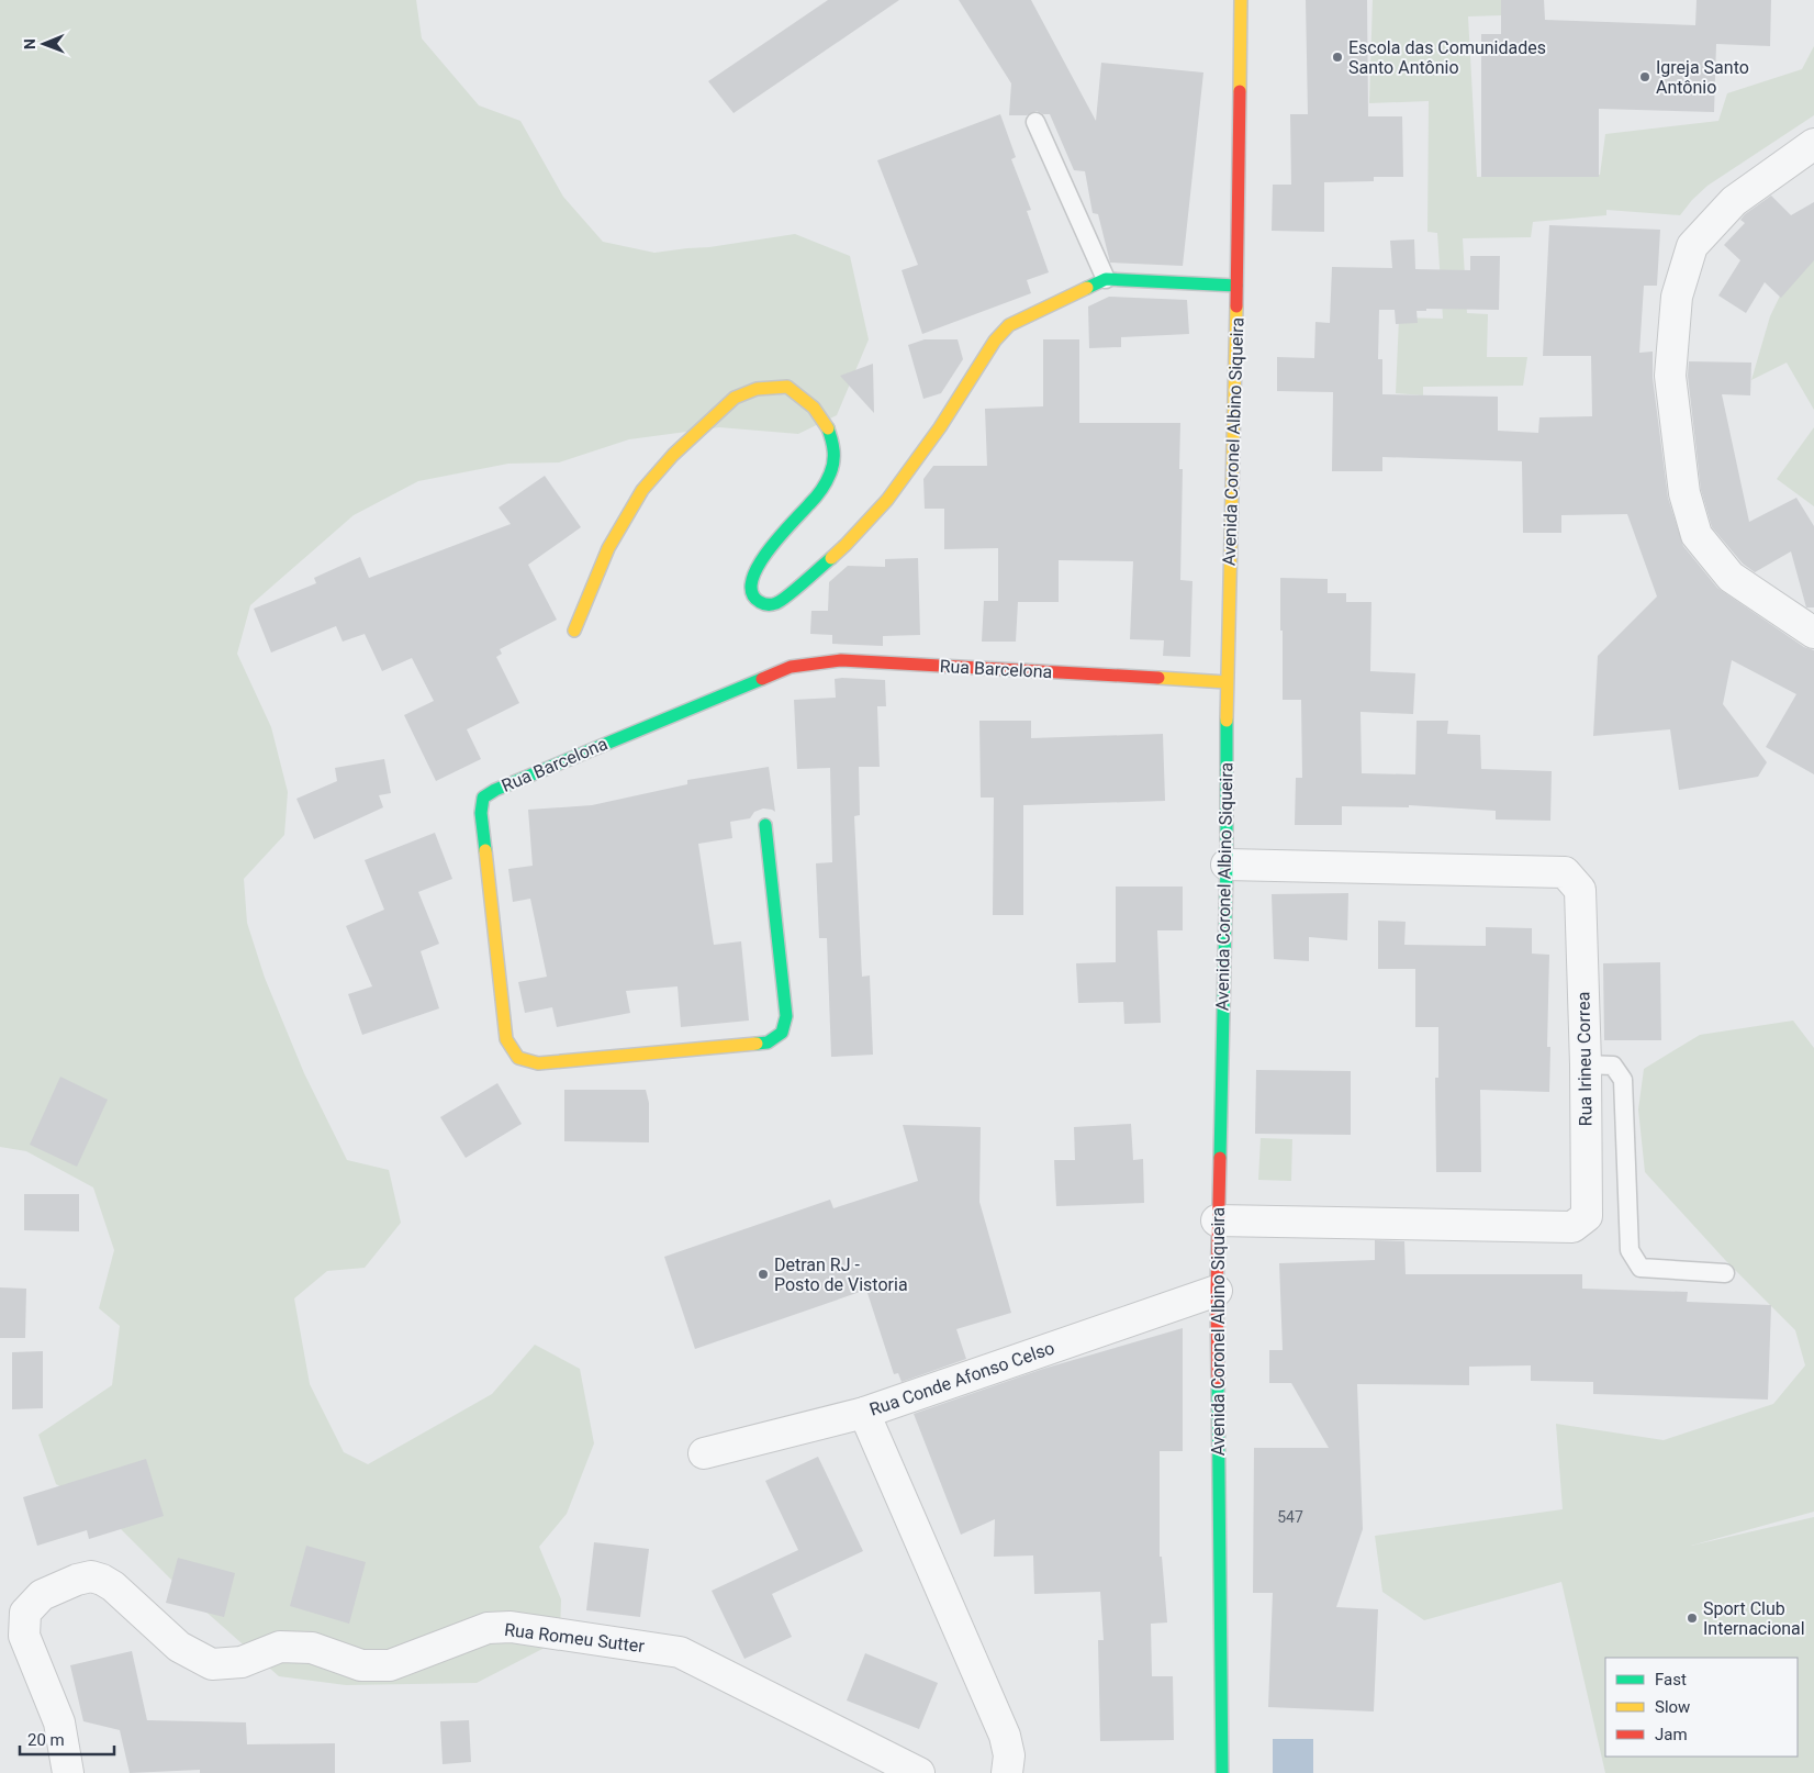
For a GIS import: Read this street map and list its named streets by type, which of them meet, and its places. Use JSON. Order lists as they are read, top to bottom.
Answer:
{
  "streets": {
    "street": [
      "Avenida Coronel Albino Siqueira",
      "Rua Barcelona",
      "Rua Irineu Correa",
      "Rua Conde Afonso Celso",
      "Rua Romeu Sutter"
    ]
  },
  "crossings": [
    ["Avenida Coronel Albino Siqueira", "Rua Barcelona"],
    ["Avenida Coronel Albino Siqueira", "Rua Irineu Correa"],
    ["Avenida Coronel Albino Siqueira", "Rua Conde Afonso Celso"]
  ],
  "places": [
    "Escola das Comunidades Santo Antônio",
    "Igreja Santo Antônio",
    "Detran RJ - Posto de Vistoria",
    "Sport Club Internacional"
  ],
  "house_numbers": ["547"],
  "legend": ["Fast", "Slow", "Jam"],
  "scale_bar": "20 m",
  "north": "left"
}
